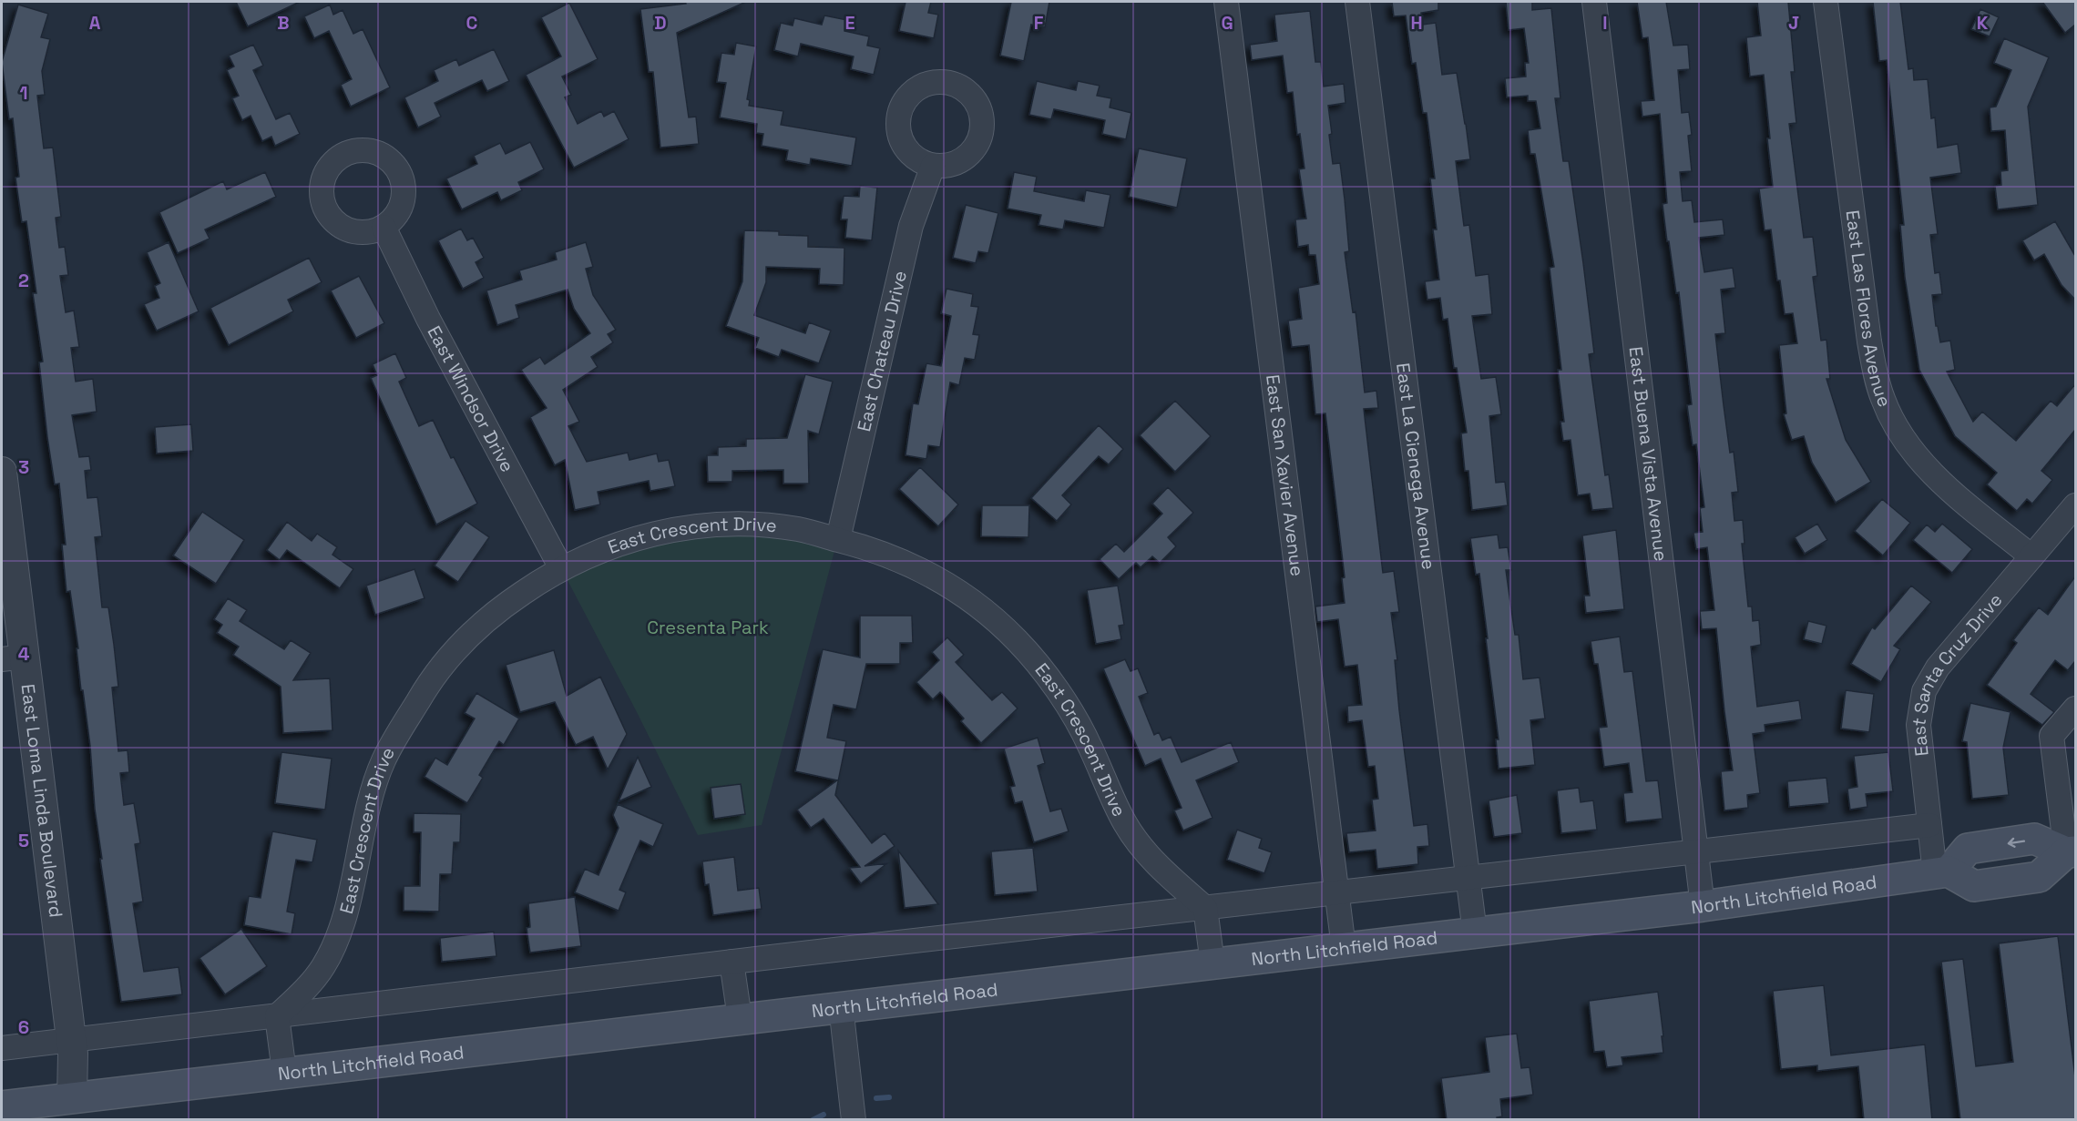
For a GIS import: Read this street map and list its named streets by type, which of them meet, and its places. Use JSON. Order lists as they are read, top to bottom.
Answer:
{
  "streets": {
    "main road": ["North Litchfield Road"],
    "street": [
      "East Las Flores Avenue",
      "East Chateau Drive",
      "East Windsor Drive",
      "East Buena Vista Avenue",
      "East La Cienega Avenue",
      "East San Xavier Avenue",
      "East Crescent Drive",
      "East Santa Cruz Drive",
      "East Loma Linda Boulevard"
    ]
  },
  "crossings": [
    ["East Las Flores Avenue", "East Santa Cruz Drive"],
    ["East Chateau Drive", "East Crescent Drive"],
    ["East Windsor Drive", "East Crescent Drive"],
    ["East Buena Vista Avenue", "North Litchfield Road"],
    ["East La Cienega Avenue", "North Litchfield Road"],
    ["East San Xavier Avenue", "North Litchfield Road"],
    ["East Santa Cruz Drive", "North Litchfield Road"],
    ["East Loma Linda Boulevard", "North Litchfield Road"]
  ],
  "parks": ["Cresenta Park"],
  "grid": {
    "columns": [
      "A",
      "B",
      "C",
      "D",
      "E",
      "F",
      "G",
      "H",
      "I",
      "J",
      "K"
    ],
    "rows": [
      "1",
      "2",
      "3",
      "4",
      "5",
      "6"
    ]
  }
}
